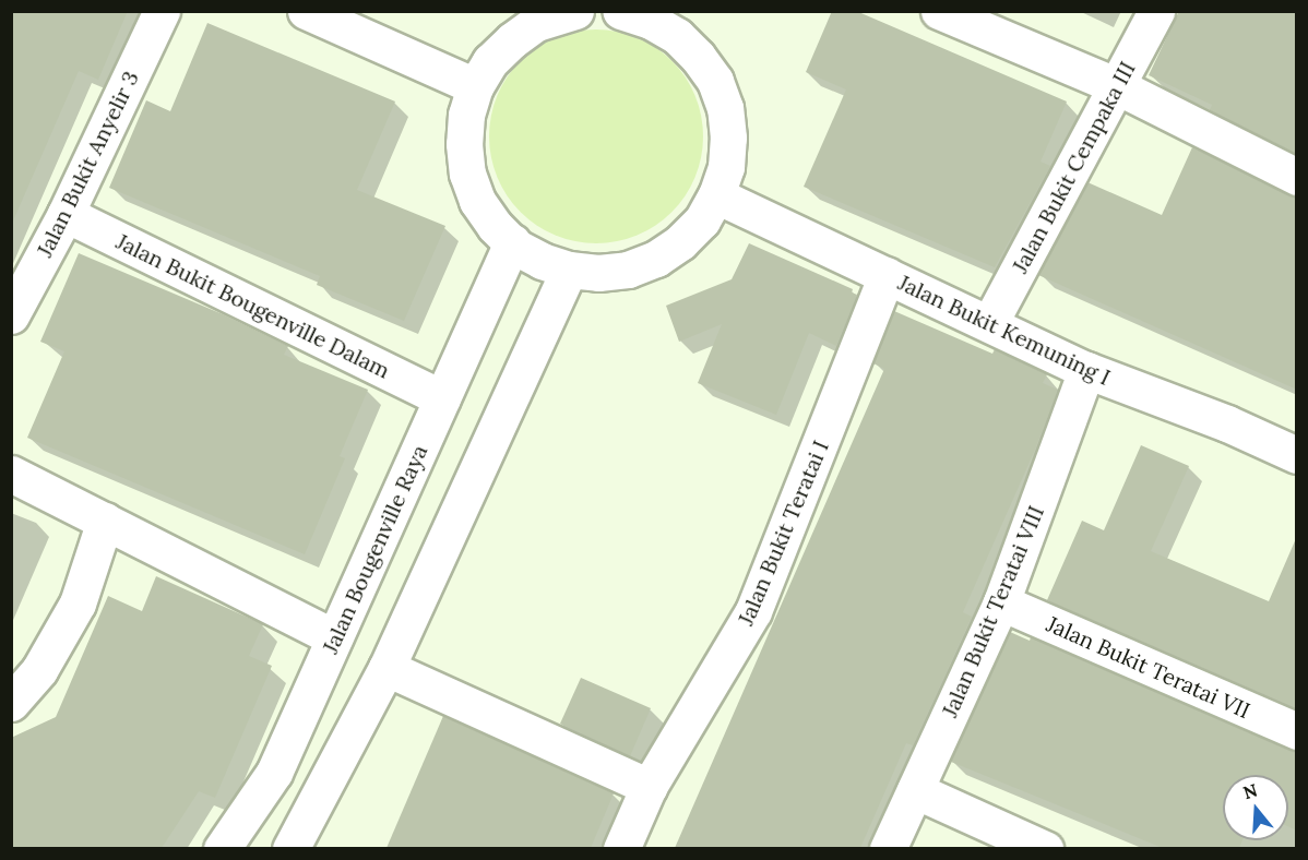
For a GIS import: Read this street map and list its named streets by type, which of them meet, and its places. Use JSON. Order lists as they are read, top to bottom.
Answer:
{
  "streets": {
    "street": [
      "Jalan Bukit Anyelir 3",
      "Jalan Bukit Cempaka III",
      "Jalan Bukit Bougenville Dalam",
      "Jalan Bukit Kemuning I",
      "Jalan Bukit Teratai I",
      "Jalan Bougenville Raya",
      "Jalan Bukit Teratai VIII",
      "Jalan Bukit Teratai VII"
    ]
  },
  "crossings": [
    ["Jalan Bukit Anyelir 3", "Jalan Bukit Bougenville Dalam"],
    ["Jalan Bukit Cempaka III", "Jalan Bukit Kemuning I"],
    ["Jalan Bukit Bougenville Dalam", "Jalan Bougenville Raya"],
    ["Jalan Bukit Kemuning I", "Jalan Bukit Teratai I"],
    ["Jalan Bukit Kemuning I", "Jalan Bukit Teratai VIII"],
    ["Jalan Bukit Teratai VIII", "Jalan Bukit Teratai VII"]
  ],
  "north": "top"
}
